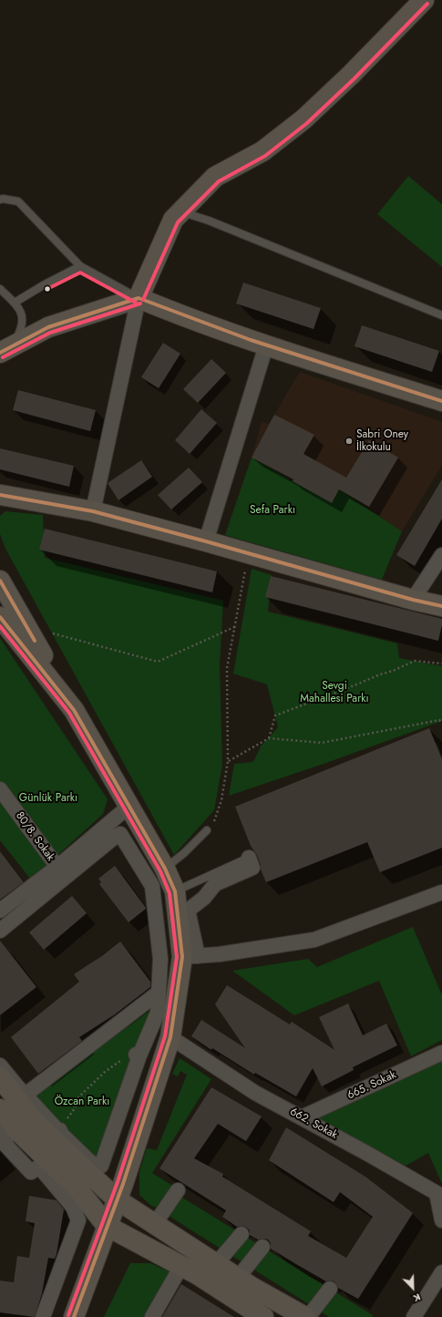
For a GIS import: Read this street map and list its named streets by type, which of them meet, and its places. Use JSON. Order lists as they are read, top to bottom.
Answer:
{
  "streets": {
    "street": ["80/8. Sokak", "665. Sokak", "662. Sokak"]
  },
  "crossings": [
    ["665. Sokak", "662. Sokak"]
  ],
  "parks": [
    "Sefa Parkı",
    "Sevgi Mahallesi Parkı",
    "Günlük Parkı",
    "Özcan Parkı"
  ],
  "places": ["Sabri Oney İlkokulu"],
  "north": "bottom right"
}
